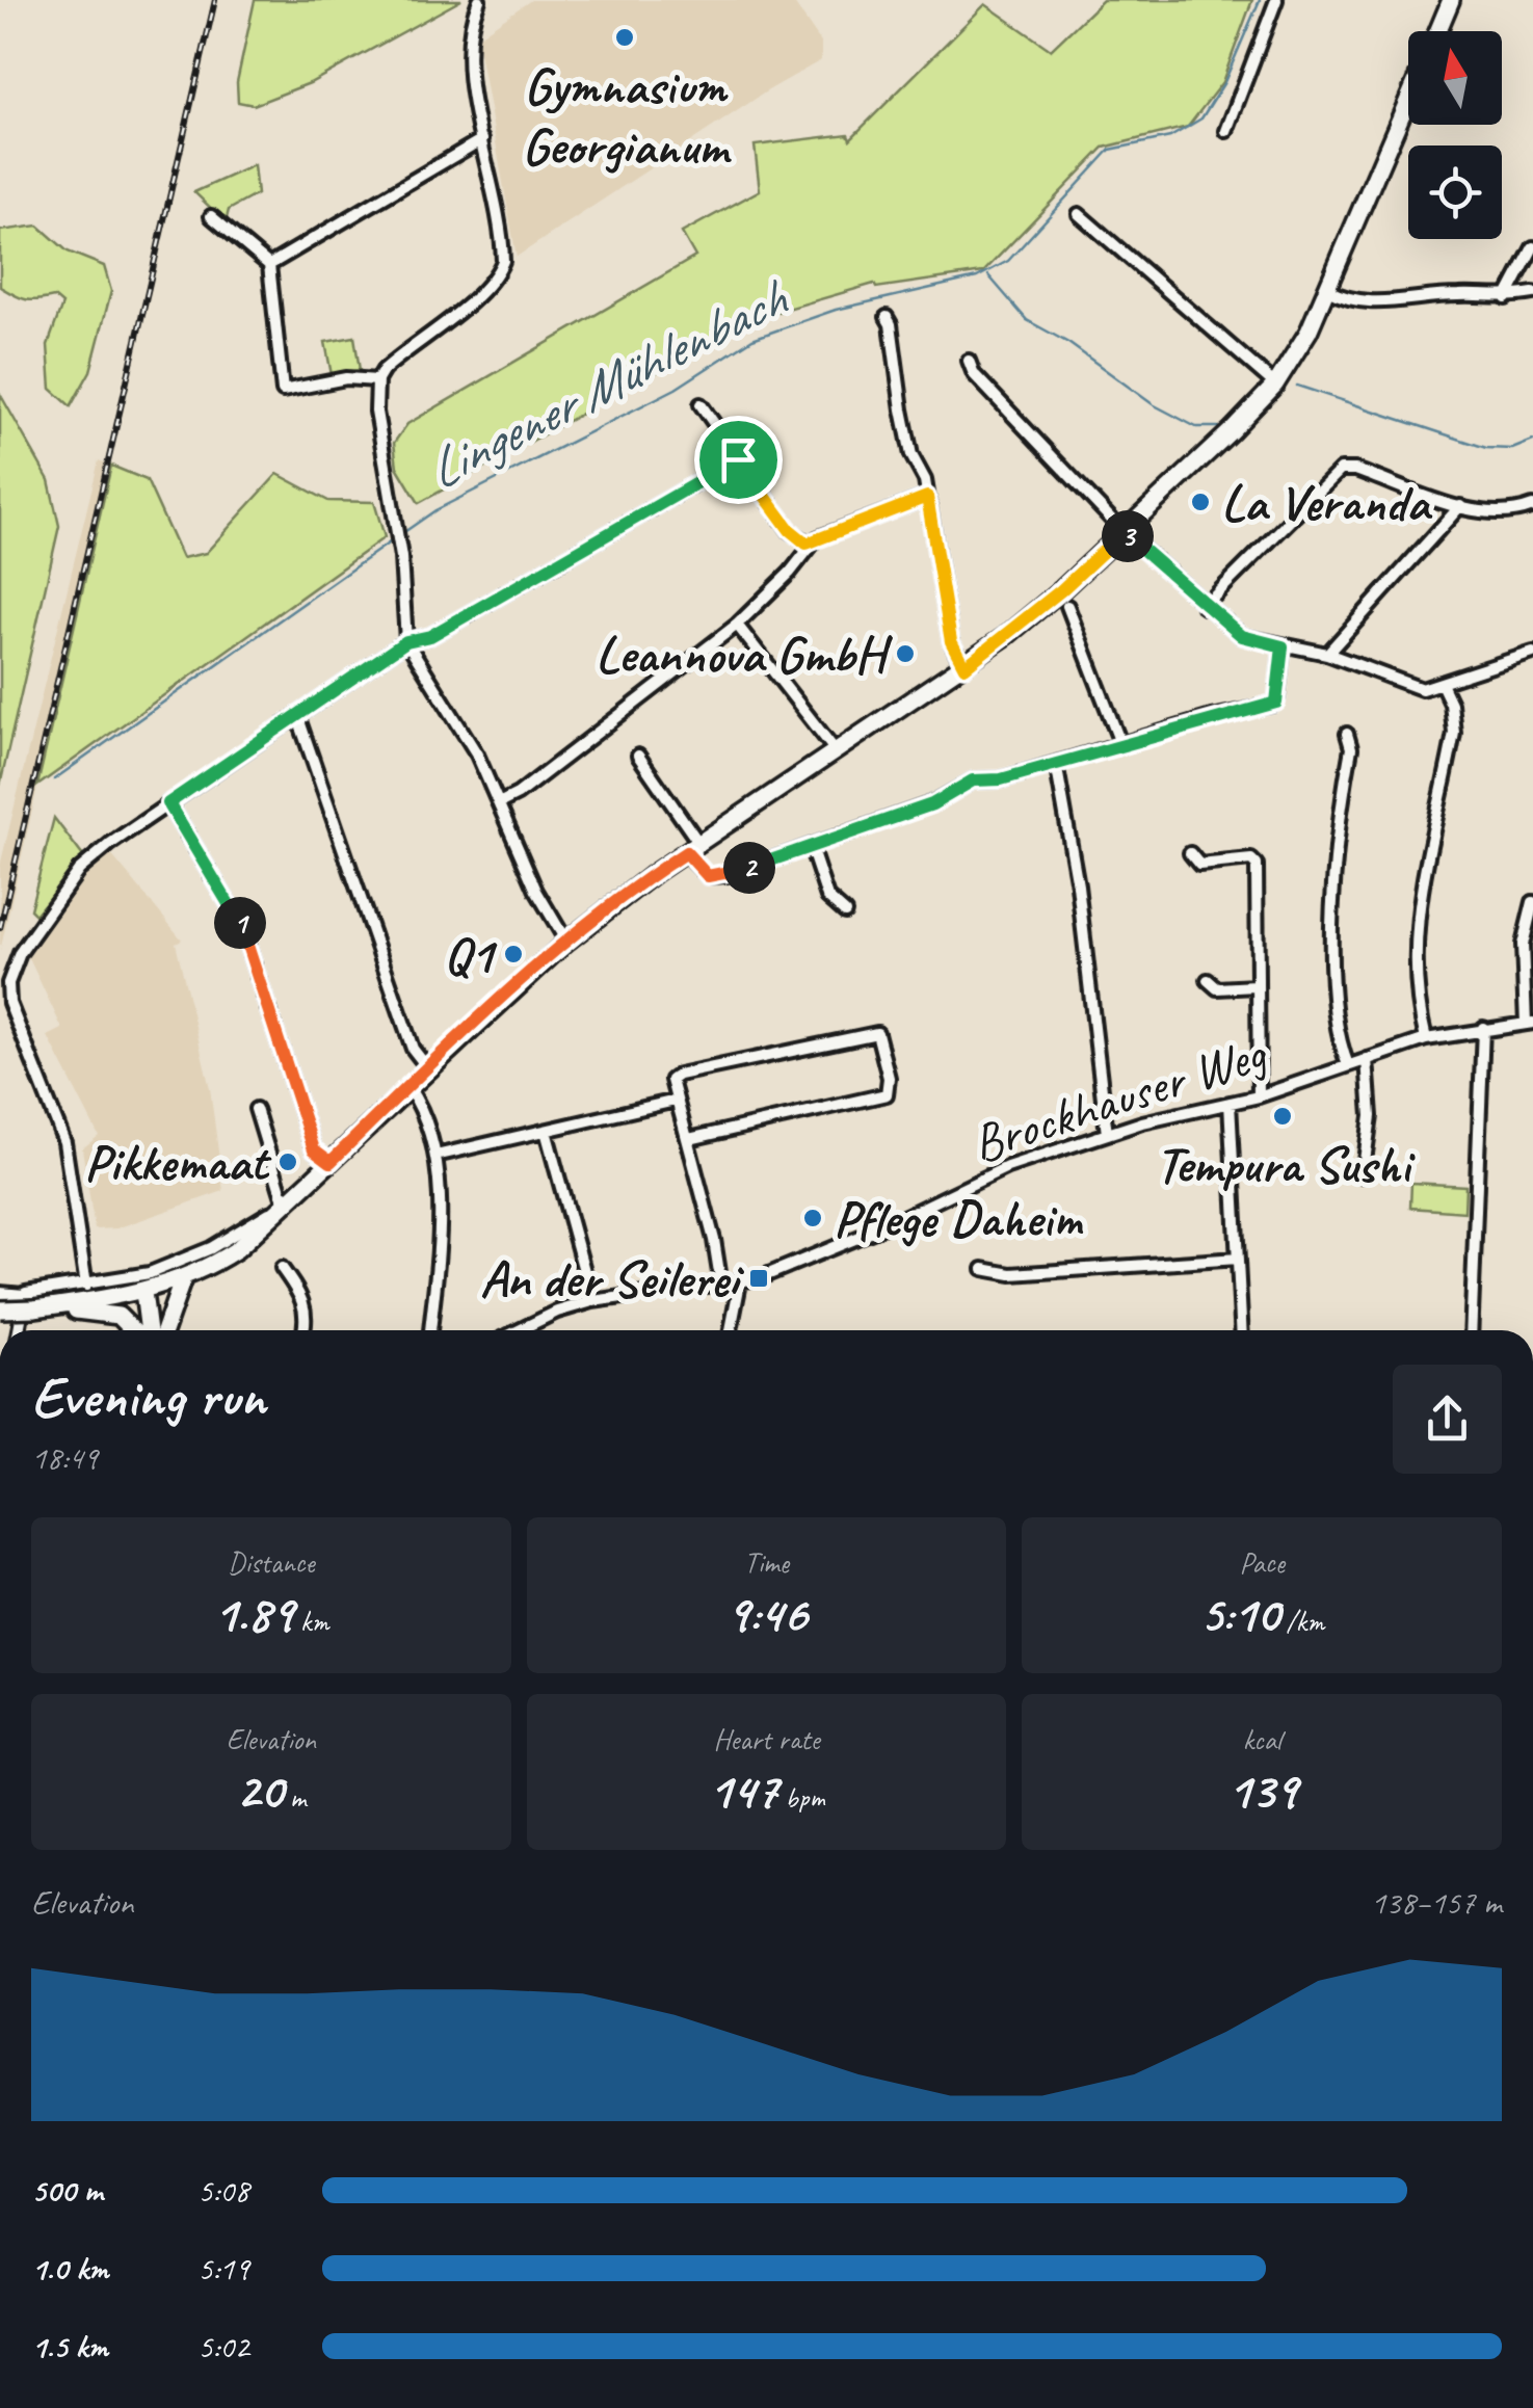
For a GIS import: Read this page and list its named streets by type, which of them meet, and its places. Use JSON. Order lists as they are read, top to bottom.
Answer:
{
  "streets": {
    "street": ["Brockhauser Weg"]
  },
  "water": ["Lingener Mühlenbach"],
  "places": {
    "other": [
      "Gymnasium Georgianum",
      "La Veranda",
      "Leannova GmbH",
      "Q1",
      "Tempura Sushi",
      "Pikkemaat",
      "Pflege Daheim"
    ],
    "transit": ["An der Seilerei"]
  },
  "north": "top",
  "page": {
    "pins": ["3", "2", "1"],
    "heading": ["Evening run", "18:49"],
    "stats": [
      ["Distance", "1.89 km"],
      ["Time", "9:46"],
      ["Pace", "5:10 /km"],
      ["Elevation", "20 m"],
      ["Heart rate", "147 bpm"],
      ["kcal", "139"]
    ],
    "chart": ["Elevation", "138–157 m"],
    "list": [
      {
        "name": "500 m",
        "note": "5:08"
      },
      {
        "name": "1.0 km",
        "note": "5:19"
      },
      {
        "name": "1.5 km",
        "note": "5:02"
      }
    ]
  }
}
